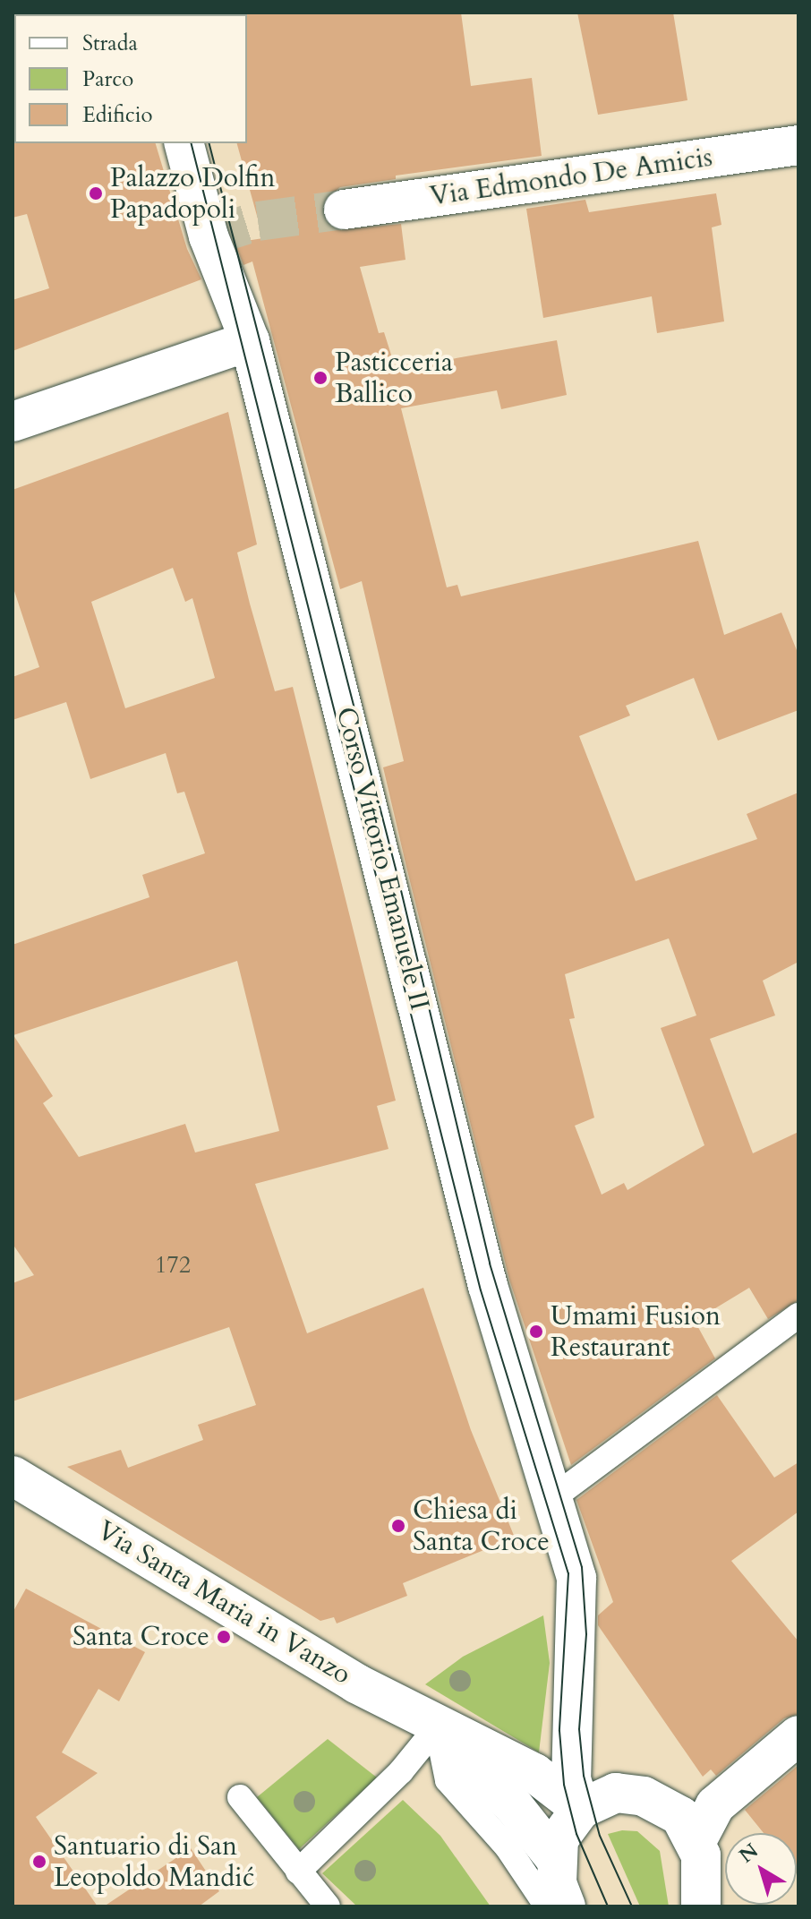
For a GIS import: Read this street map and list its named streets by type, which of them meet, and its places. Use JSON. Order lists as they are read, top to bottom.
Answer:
{
  "streets": {
    "street": ["Via Edmondo De Amicis", "Corso Vittorio Emanuele II", "Via Santa Maria in Vanzo"]
  },
  "crossings": [
    ["Corso Vittorio Emanuele II", "Via Santa Maria in Vanzo"]
  ],
  "places": [
    "Palazzo Dolfin Papadopoli",
    "Pasticceria Ballico",
    "Umami Fusion Restaurant",
    "Chiesa di Santa Croce",
    "Santa Croce",
    "Santuario di San Leopoldo Mandić"
  ],
  "house_numbers": ["172"],
  "legend": ["Strada", "Parco", "Edificio"],
  "north": "top left"
}
